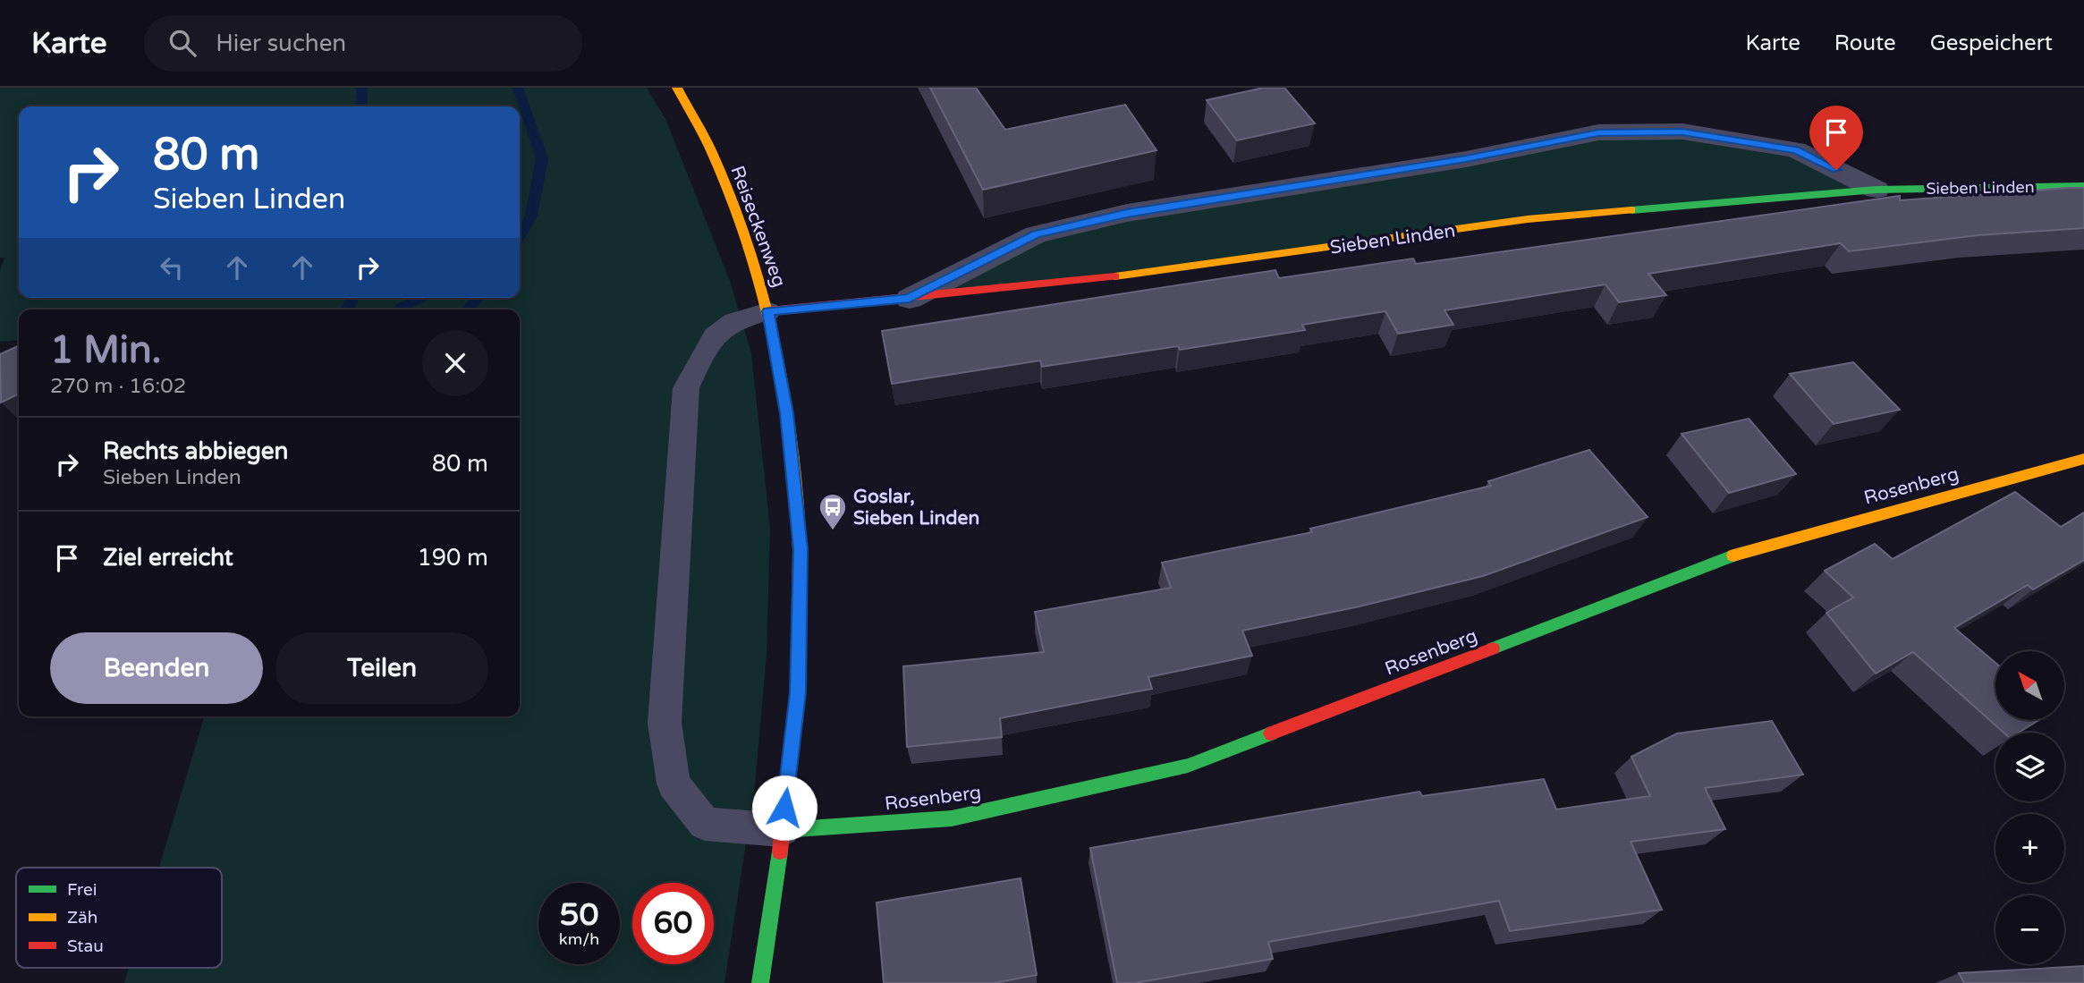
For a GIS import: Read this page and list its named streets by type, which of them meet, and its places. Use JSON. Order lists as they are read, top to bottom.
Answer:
{
  "streets": {
    "street": ["Sieben Linden", "Reiseckenweg", "Rosenberg"]
  },
  "crossings": [
    ["Sieben Linden", "Reiseckenweg"],
    ["Reiseckenweg", "Rosenberg"]
  ],
  "places": {
    "bus stop": ["Goslar, Sieben Linden"]
  },
  "legend": ["Frei", "Zäh", "Stau"],
  "north": "top left",
  "page": {
    "header": "Karte",
    "search": "Hier suchen",
    "nav": ["Karte", "Route", "Gespeichert"],
    "turn": ["80 m", "Sieben Linden"],
    "heading": ["1 Min.", "270 m · 16:02"],
    "list": [
      {
        "name": "Rechts abbiegen",
        "note": "Sieben Linden",
        "value": "80 m"
      },
      {
        "name": "Ziel erreicht",
        "value": "190 m"
      }
    ],
    "buttons": ["Beenden", "Teilen"],
    "map_buttons": ["+", "−"],
    "speed": "50 km/h",
    "limit": "60"
  }
}
